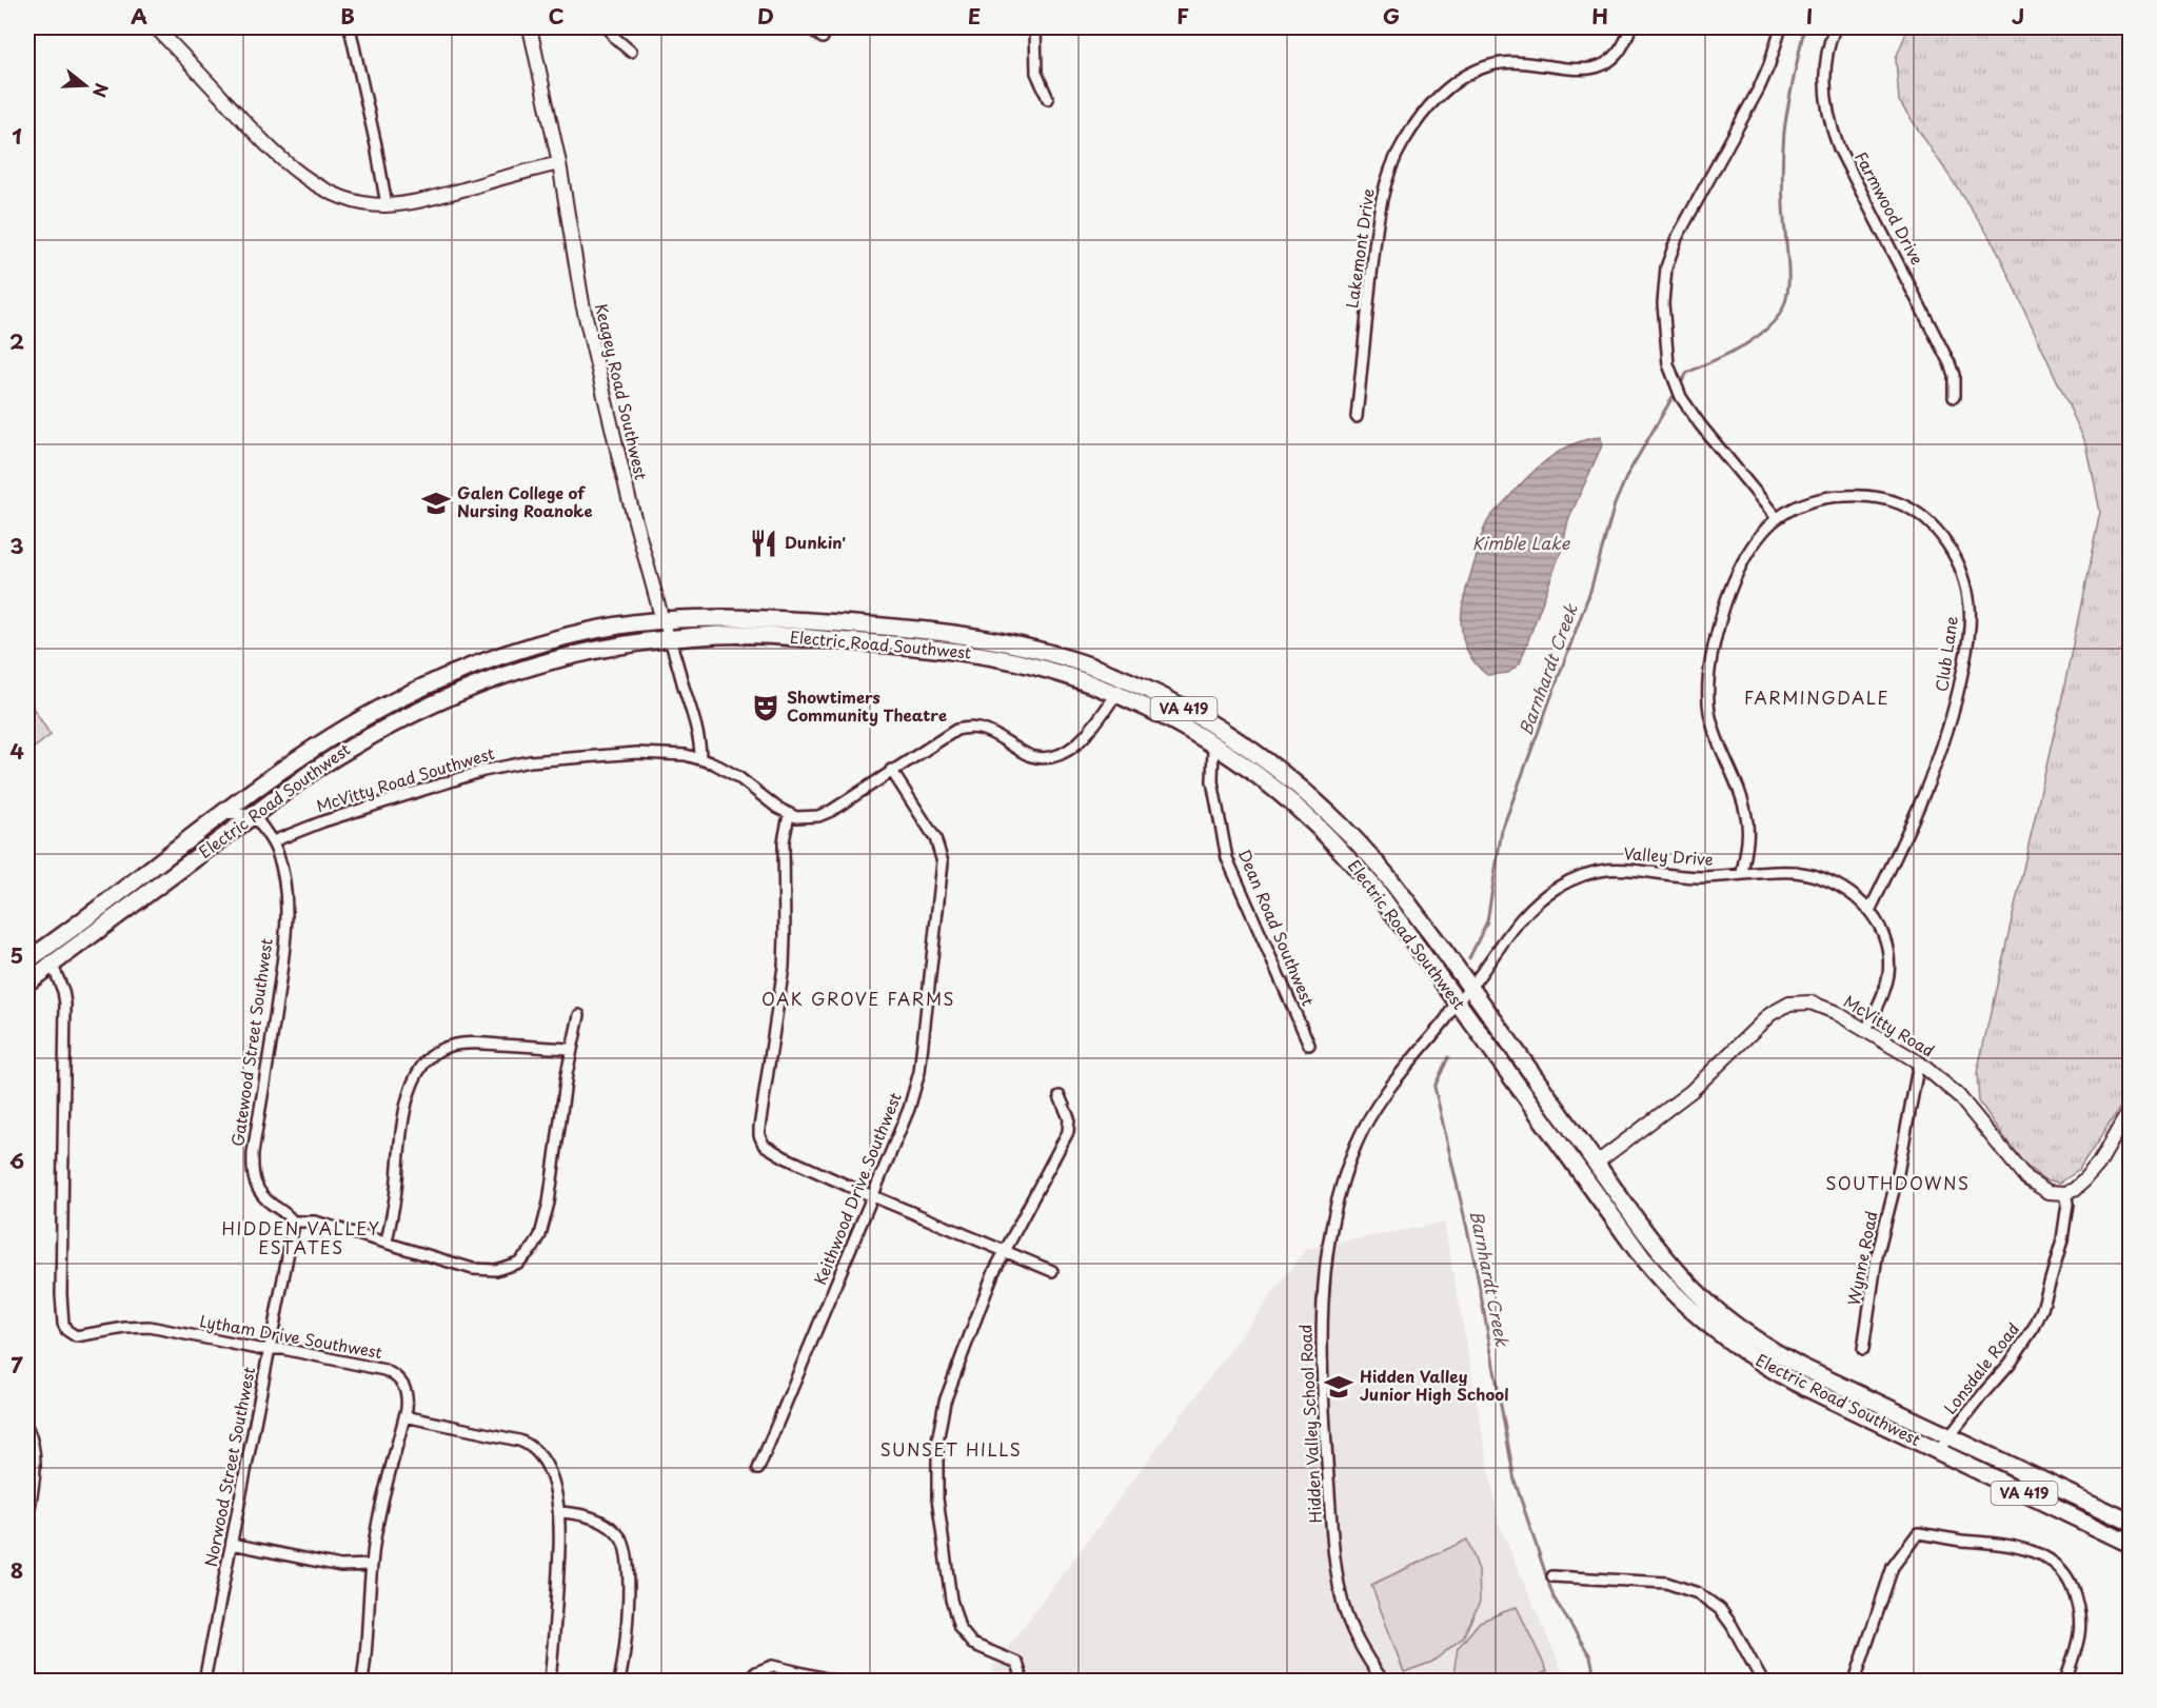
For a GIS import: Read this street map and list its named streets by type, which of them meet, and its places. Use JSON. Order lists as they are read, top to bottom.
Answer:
{
  "streets": {
    "main road": ["Electric Road Southwest", "VA 419"],
    "street": [
      "Farmwood Drive",
      "Lakemont Drive",
      "Keagey Road Southwest",
      "Club Lane",
      "McVitty Road Southwest",
      "Valley Drive",
      "Dean Road Southwest",
      "McVitty Road",
      "Gatewood Street Southwest",
      "Keithwood Drive Southwest",
      "Wynne Road",
      "Lytham Drive Southwest",
      "Lonsdale Road",
      "Hidden Valley School Road",
      "Norwood Street Southwest"
    ]
  },
  "crossings": [
    ["Keagey Road Southwest", "Electric Road Southwest"],
    ["Keagey Road Southwest", "McVitty Road Southwest"],
    ["Electric Road Southwest", "Valley Drive"],
    ["Electric Road Southwest", "Dean Road Southwest"],
    ["Electric Road Southwest", "McVitty Road"],
    ["Electric Road Southwest", "Gatewood Street Southwest"],
    ["Electric Road Southwest", "Lytham Drive Southwest"],
    ["Electric Road Southwest", "Lonsdale Road"],
    ["Electric Road Southwest", "Hidden Valley School Road"],
    ["Club Lane", "Valley Drive"],
    ["McVitty Road Southwest", "Gatewood Street Southwest"],
    ["Valley Drive", "McVitty Road"],
    ["Valley Drive", "Hidden Valley School Road"],
    ["McVitty Road", "Wynne Road"],
    ["McVitty Road", "Lonsdale Road"],
    ["Gatewood Street Southwest", "Norwood Street Southwest"],
    ["Lytham Drive Southwest", "Norwood Street Southwest"]
  ],
  "districts": [
    "FARMINGDALE",
    "OAK GROVE FARMS",
    "SOUTHDOWNS",
    "HIDDEN VALLEY ESTATES",
    "SUNSET HILLS"
  ],
  "water": ["Kimble Lake", "Barnhardt Creek"],
  "places": {
    "school or university": ["Galen College of Nursing Roanoke", "Hidden Valley Junior High School"],
    "restaurant": ["Dunkin'"],
    "theatre": ["Showtimers Community Theatre"]
  },
  "north": "right",
  "grid": {
    "columns": [
      "A",
      "B",
      "C",
      "D",
      "E",
      "F",
      "G",
      "H",
      "I",
      "J"
    ],
    "rows": [
      "1",
      "2",
      "3",
      "4",
      "5",
      "6",
      "7",
      "8"
    ]
  }
}
